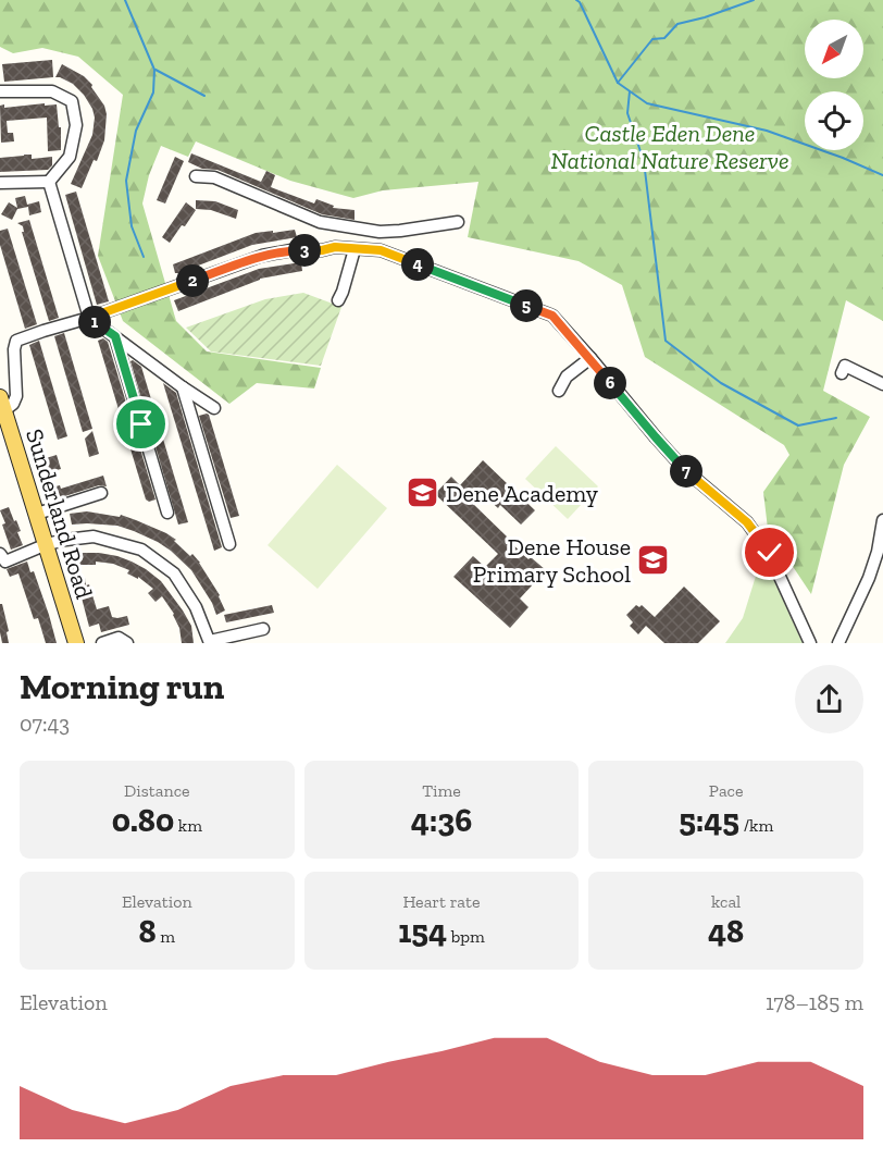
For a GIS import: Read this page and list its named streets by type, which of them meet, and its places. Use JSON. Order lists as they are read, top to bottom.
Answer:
{
  "streets": {
    "main road": ["Sunderland Road"]
  },
  "parks": ["Castle Eden Dene National Nature Reserve"],
  "places": {
    "school or university": ["Dene Academy", "Dene House Primary School"]
  },
  "north": "bottom left",
  "page": {
    "pins": [
      "3",
      "4",
      "2",
      "5",
      "1",
      "6",
      "7"
    ],
    "heading": ["Morning run", "07:43"],
    "stats": [
      ["Distance", "0.80 km"],
      ["Time", "4:36"],
      ["Pace", "5:45 /km"],
      ["Elevation", "8 m"],
      ["Heart rate", "154 bpm"],
      ["kcal", "48"]
    ],
    "chart": ["Elevation", "178–185 m"]
  }
}
